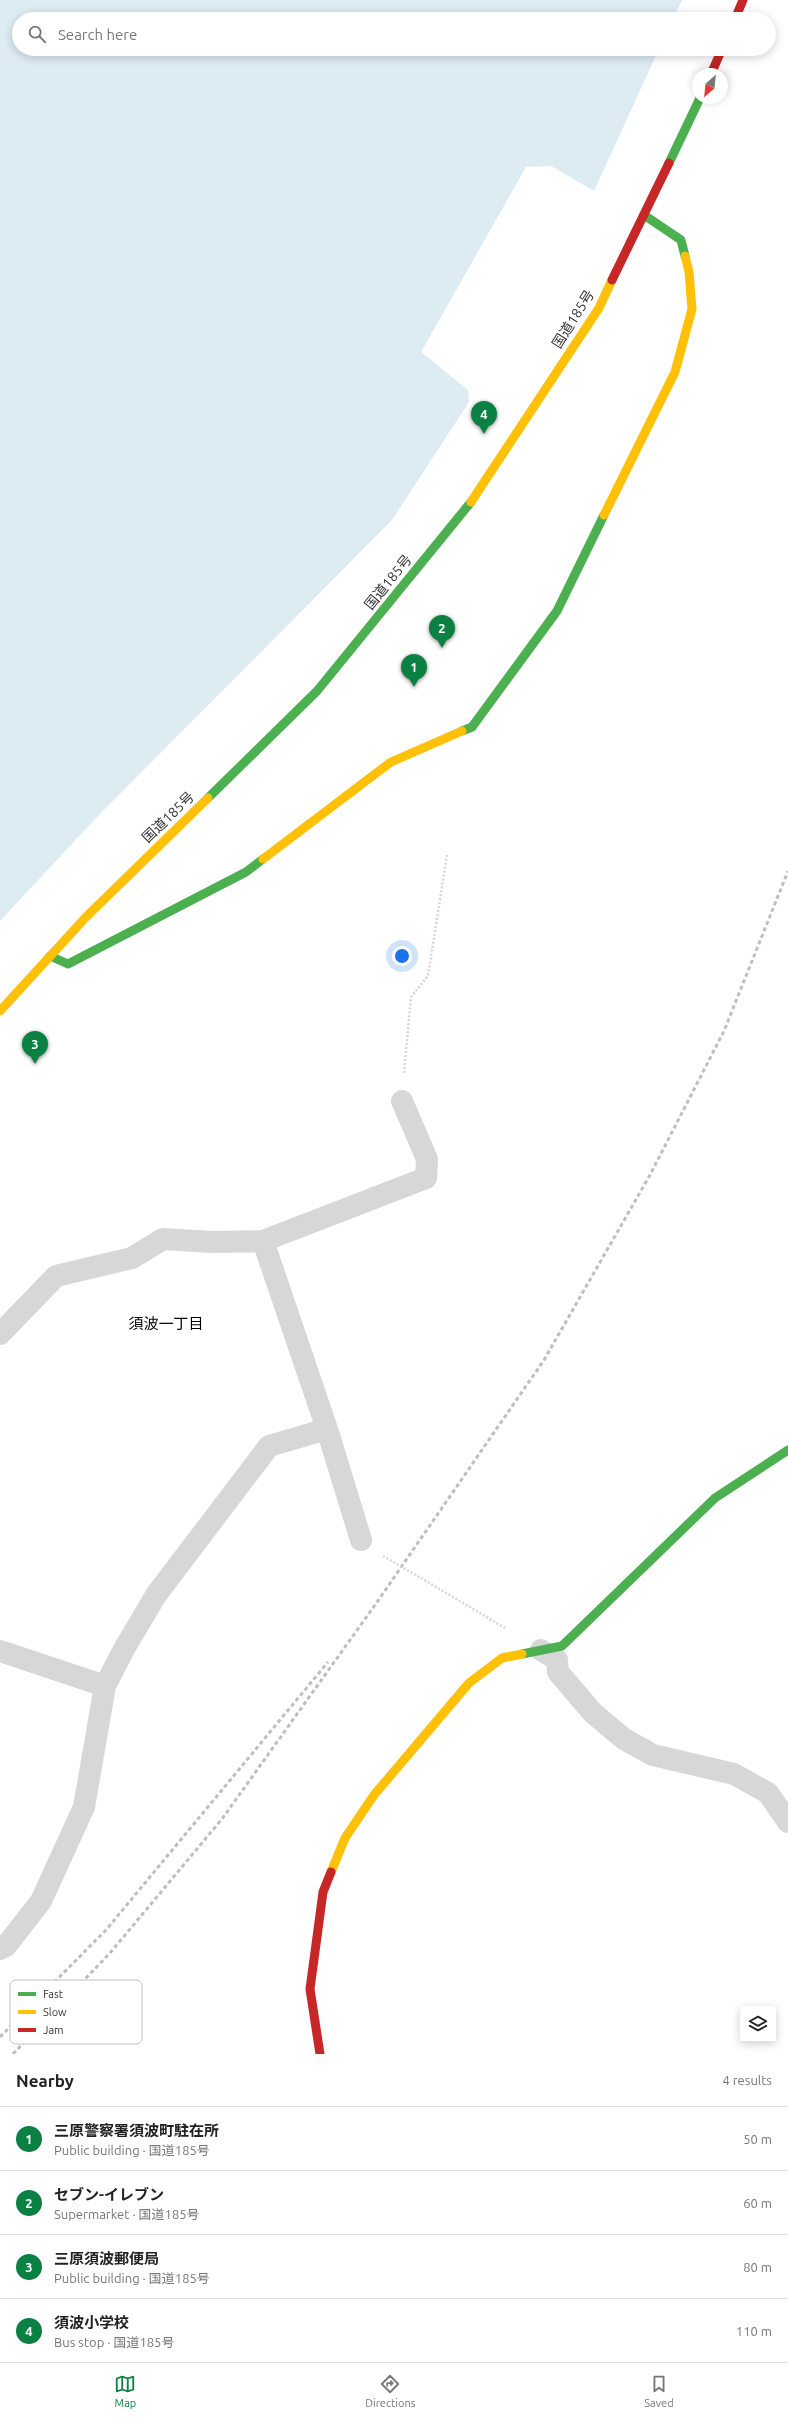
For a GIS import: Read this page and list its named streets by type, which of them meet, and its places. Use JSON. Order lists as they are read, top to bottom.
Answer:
{
  "streets": {
    "main road": ["国道185号"]
  },
  "districts": ["須波一丁目"],
  "legend": ["Fast", "Slow", "Jam"],
  "north": "bottom left",
  "page": {
    "search": "Search here",
    "pins": [
      "4",
      "2",
      "1",
      "3"
    ],
    "heading": ["Nearby", "4 results"],
    "list": [
      {
        "mark": "1",
        "name": "三原警察署須波町駐在所",
        "note": "Public building · 国道185号",
        "value": "50 m"
      },
      {
        "mark": "2",
        "name": "セブン-イレブン",
        "note": "Supermarket · 国道185号",
        "value": "60 m"
      },
      {
        "mark": "3",
        "name": "三原須波郵便局",
        "note": "Public building · 国道185号",
        "value": "80 m"
      },
      {
        "mark": "4",
        "name": "須波小学校",
        "note": "Bus stop · 国道185号",
        "value": "110 m"
      }
    ],
    "nav": ["Map", "Directions", "Saved"]
  }
}
